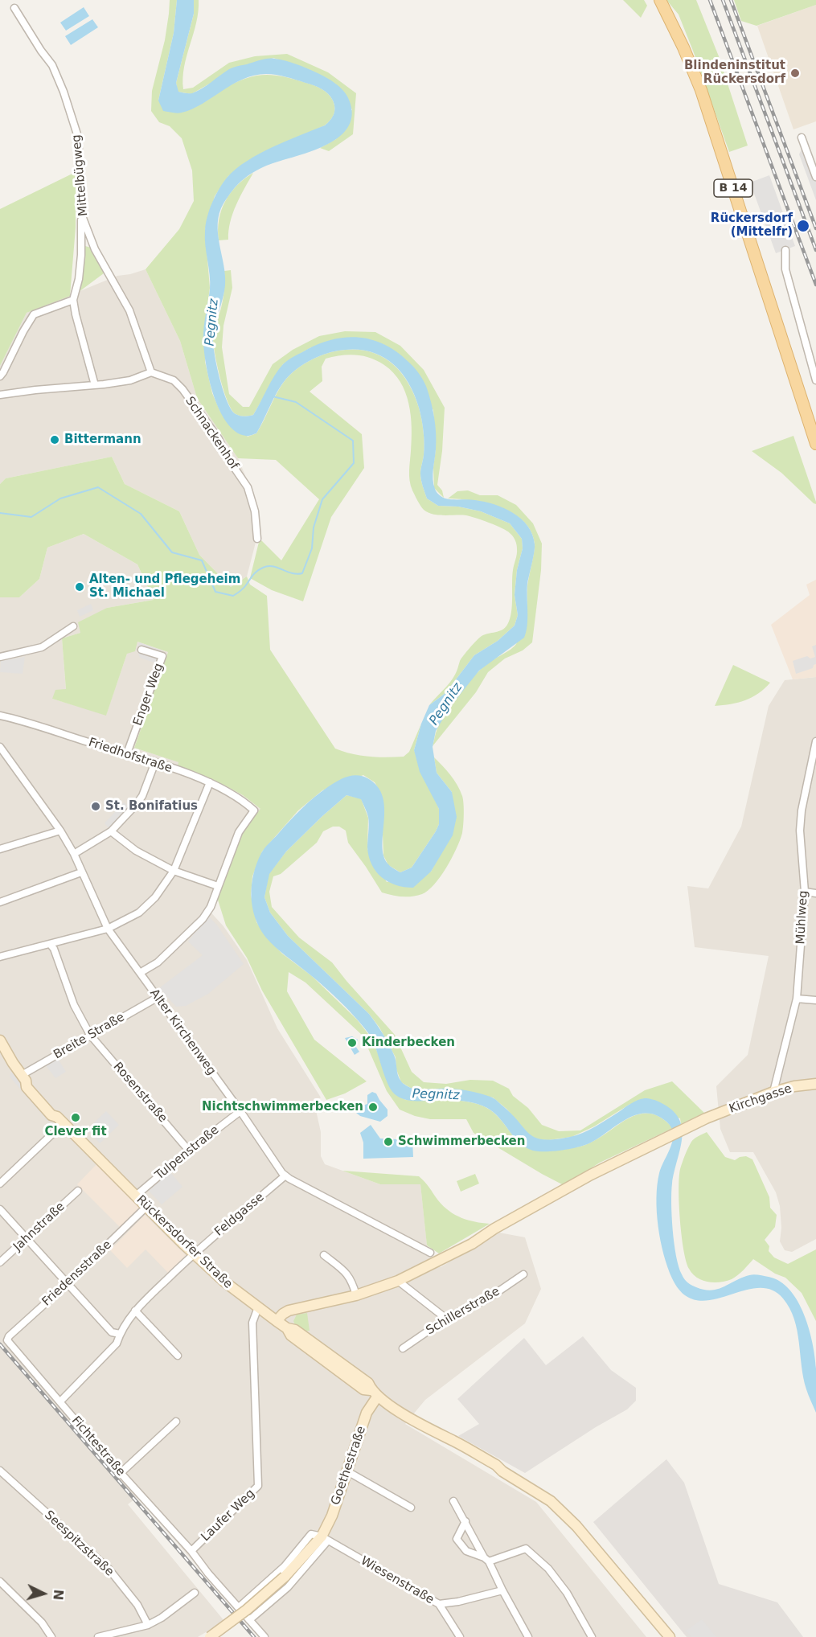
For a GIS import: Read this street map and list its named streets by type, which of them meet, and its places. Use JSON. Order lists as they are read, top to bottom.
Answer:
{
  "streets": {
    "main road": [
      "B 14",
      "Kirchgasse",
      "Rückersdorfer Straße",
      "Goethestraße"
    ],
    "street": [
      "Mittelbügweg",
      "Schnackenhof",
      "Enger Weg",
      "Friedhofstraße",
      "Mühlweg",
      "Alter Kirchenweg",
      "Breite Straße",
      "Rosenstraße",
      "Tulpenstraße",
      "Feldgasse",
      "Jahnstraße",
      "Friedensstraße",
      "Schillerstraße",
      "Fichtestraße",
      "Laufer Weg",
      "Seespitzstraße",
      "Wiesenstraße"
    ]
  },
  "crossings": [
    ["Mittelbügweg", "Schnackenhof"],
    ["Enger Weg", "Friedhofstraße"],
    ["Mühlweg", "Kirchgasse"],
    ["Alter Kirchenweg", "Breite Straße"],
    ["Alter Kirchenweg", "Tulpenstraße"],
    ["Alter Kirchenweg", "Feldgasse"],
    ["Breite Straße", "Rosenstraße"],
    ["Breite Straße", "Rückersdorfer Straße"],
    ["Rosenstraße", "Tulpenstraße"],
    ["Tulpenstraße", "Rückersdorfer Straße"],
    ["Feldgasse", "Rückersdorfer Straße"],
    ["Feldgasse", "Fichtestraße"],
    ["Rückersdorfer Straße", "Friedensstraße"],
    ["Rückersdorfer Straße", "Goethestraße"],
    ["Rückersdorfer Straße", "Laufer Weg"],
    ["Friedensstraße", "Fichtestraße"],
    ["Fichtestraße", "Laufer Weg"],
    ["Goethestraße", "Laufer Weg"],
    ["Goethestraße", "Wiesenstraße"]
  ],
  "water": ["Pegnitz"],
  "places": [
    "Blindeninstitut Rückersdorf",
    "Rückersdorf (Mittelfr)",
    "Bittermann",
    "Alten- und Pflegeheim St. Michael",
    "St. Bonifatius",
    "Kinderbecken",
    "Nichtschwimmerbecken",
    "Clever fit",
    "Schwimmerbecken"
  ],
  "north": "right"
}
